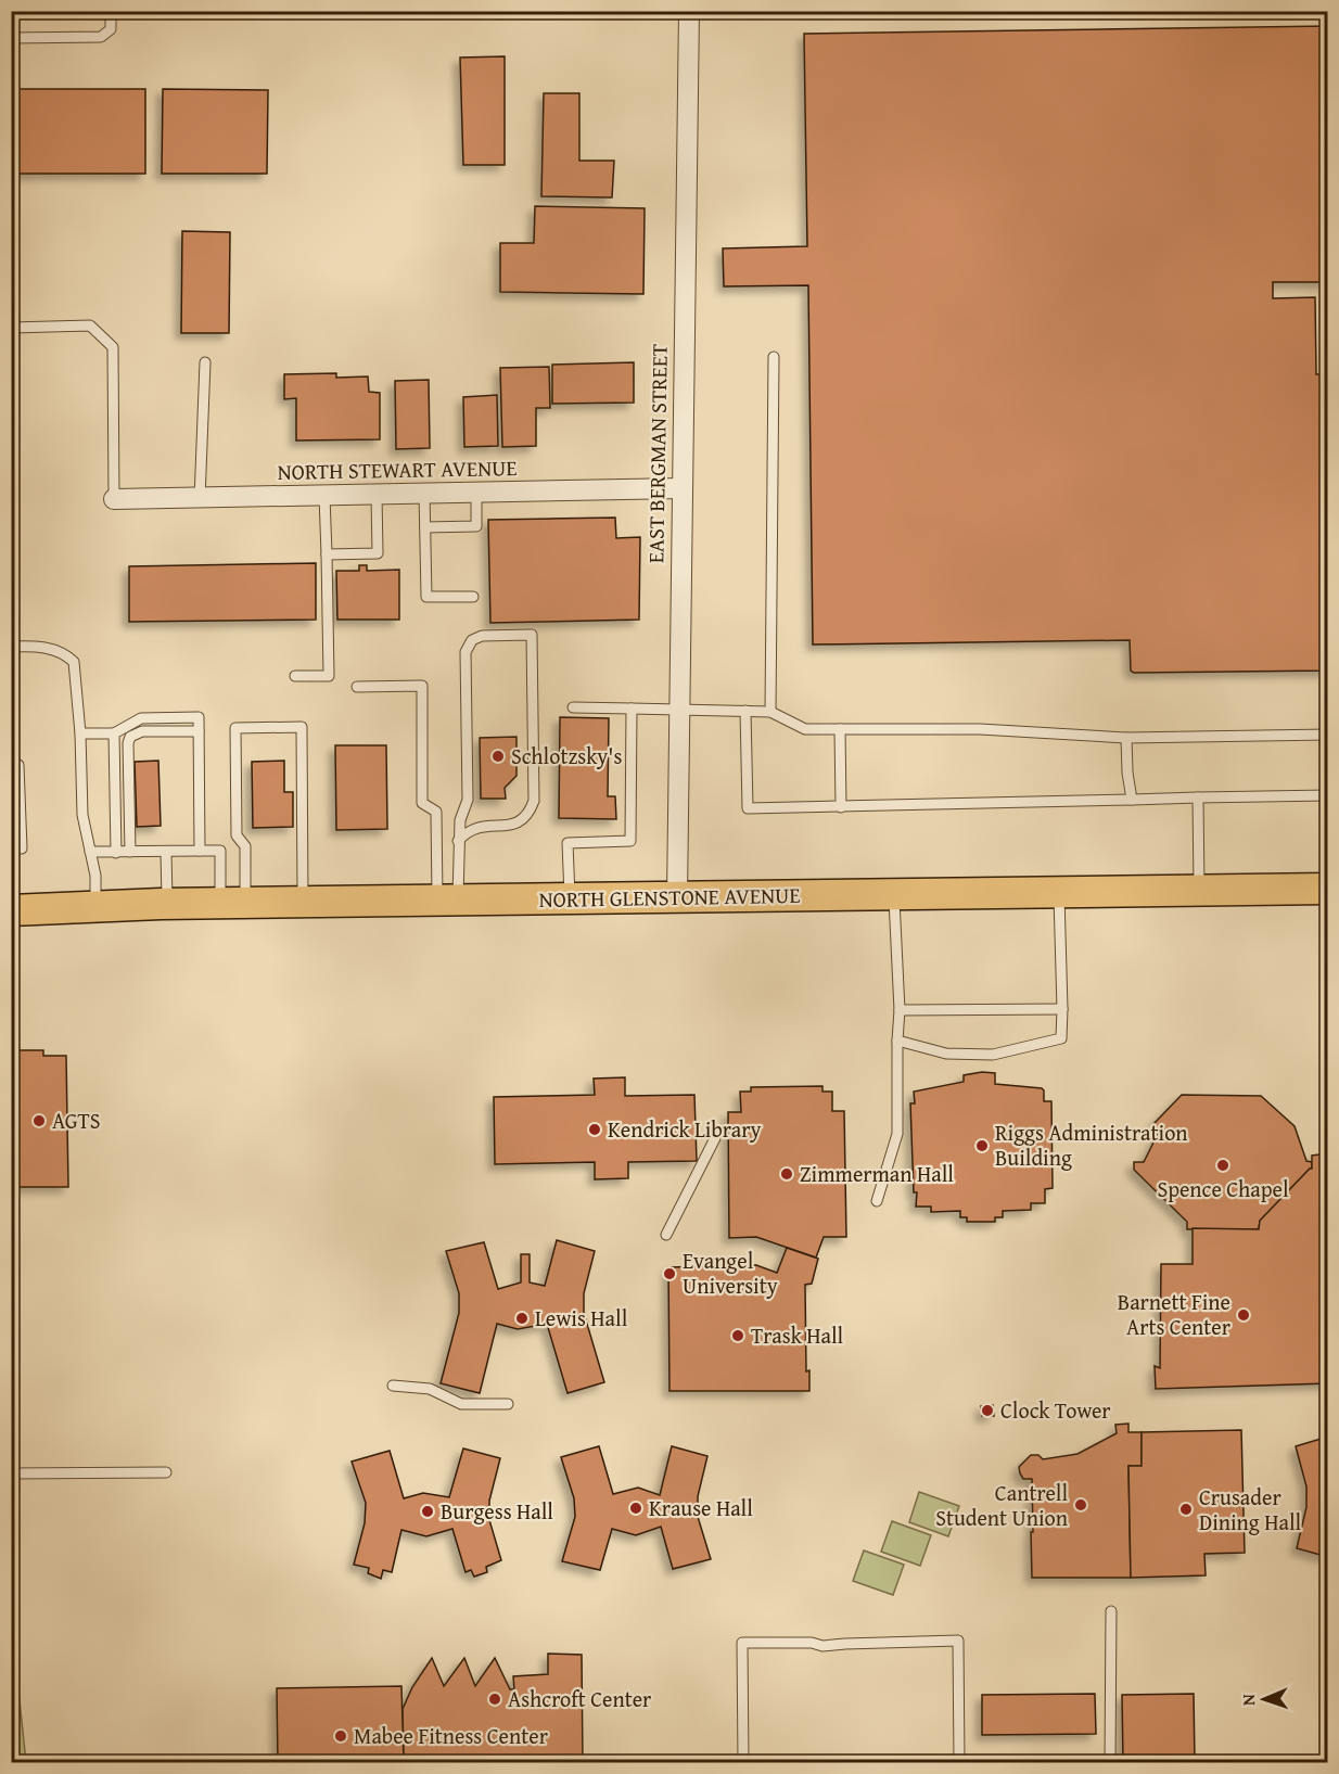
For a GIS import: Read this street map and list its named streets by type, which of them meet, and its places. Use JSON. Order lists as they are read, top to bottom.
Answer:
{
  "streets": {
    "main road": ["NORTH GLENSTONE AVENUE"],
    "street": ["EAST BERGMAN STREET", "NORTH STEWART AVENUE"]
  },
  "crossings": [
    ["EAST BERGMAN STREET", "NORTH STEWART AVENUE"],
    ["EAST BERGMAN STREET", "NORTH GLENSTONE AVENUE"]
  ],
  "places": [
    "Schlotzsky's",
    "AGTS",
    "Kendrick Library",
    "Riggs Administration Building",
    "Spence Chapel",
    "Zimmerman Hall",
    "Evangel University",
    "Barnett Fine Arts Center",
    "Lewis Hall",
    "Trask Hall",
    "Clock Tower",
    "Cantrell Student Union",
    "Krause Hall",
    "Crusader Dining Hall",
    "Burgess Hall",
    "Ashcroft Center",
    "Mabee Fitness Center"
  ],
  "north": "left"
}
